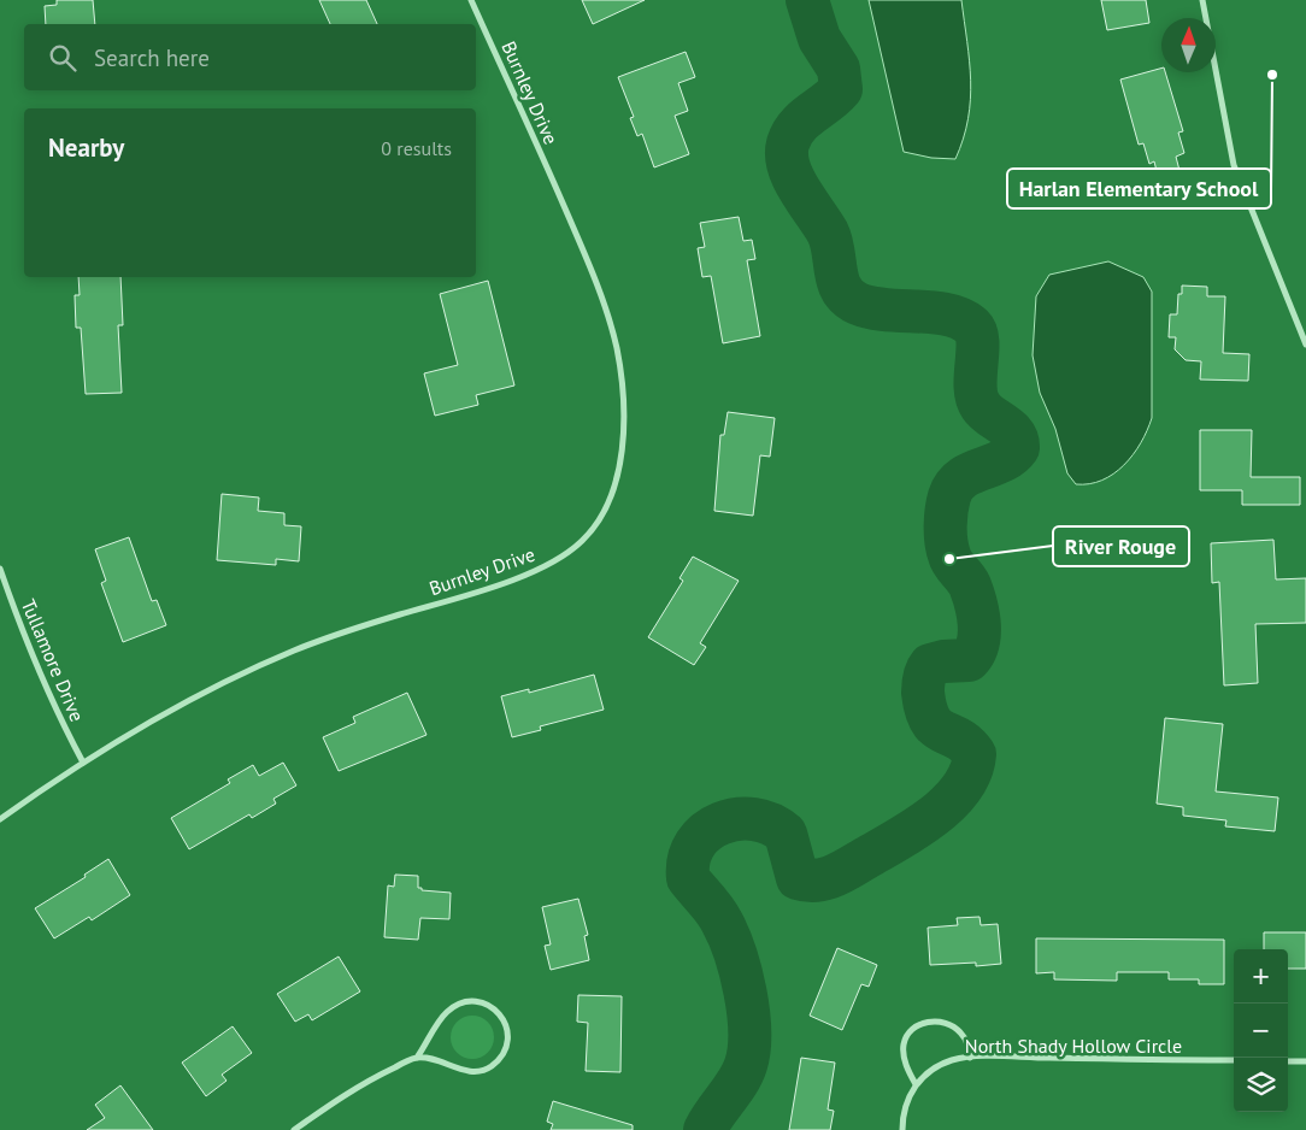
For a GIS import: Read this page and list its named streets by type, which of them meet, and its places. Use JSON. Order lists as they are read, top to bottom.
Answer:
{
  "streets": {
    "street": ["Burnley Drive", "Tullamore Drive", "North Shady Hollow Circle"]
  },
  "crossings": [
    ["Burnley Drive", "Tullamore Drive"]
  ],
  "places": ["Harlan Elementary School", "River Rouge"],
  "north": "top",
  "page": {
    "search": "Search here",
    "heading": ["Nearby", "0 results"],
    "map_buttons": ["+", "−"]
  }
}
